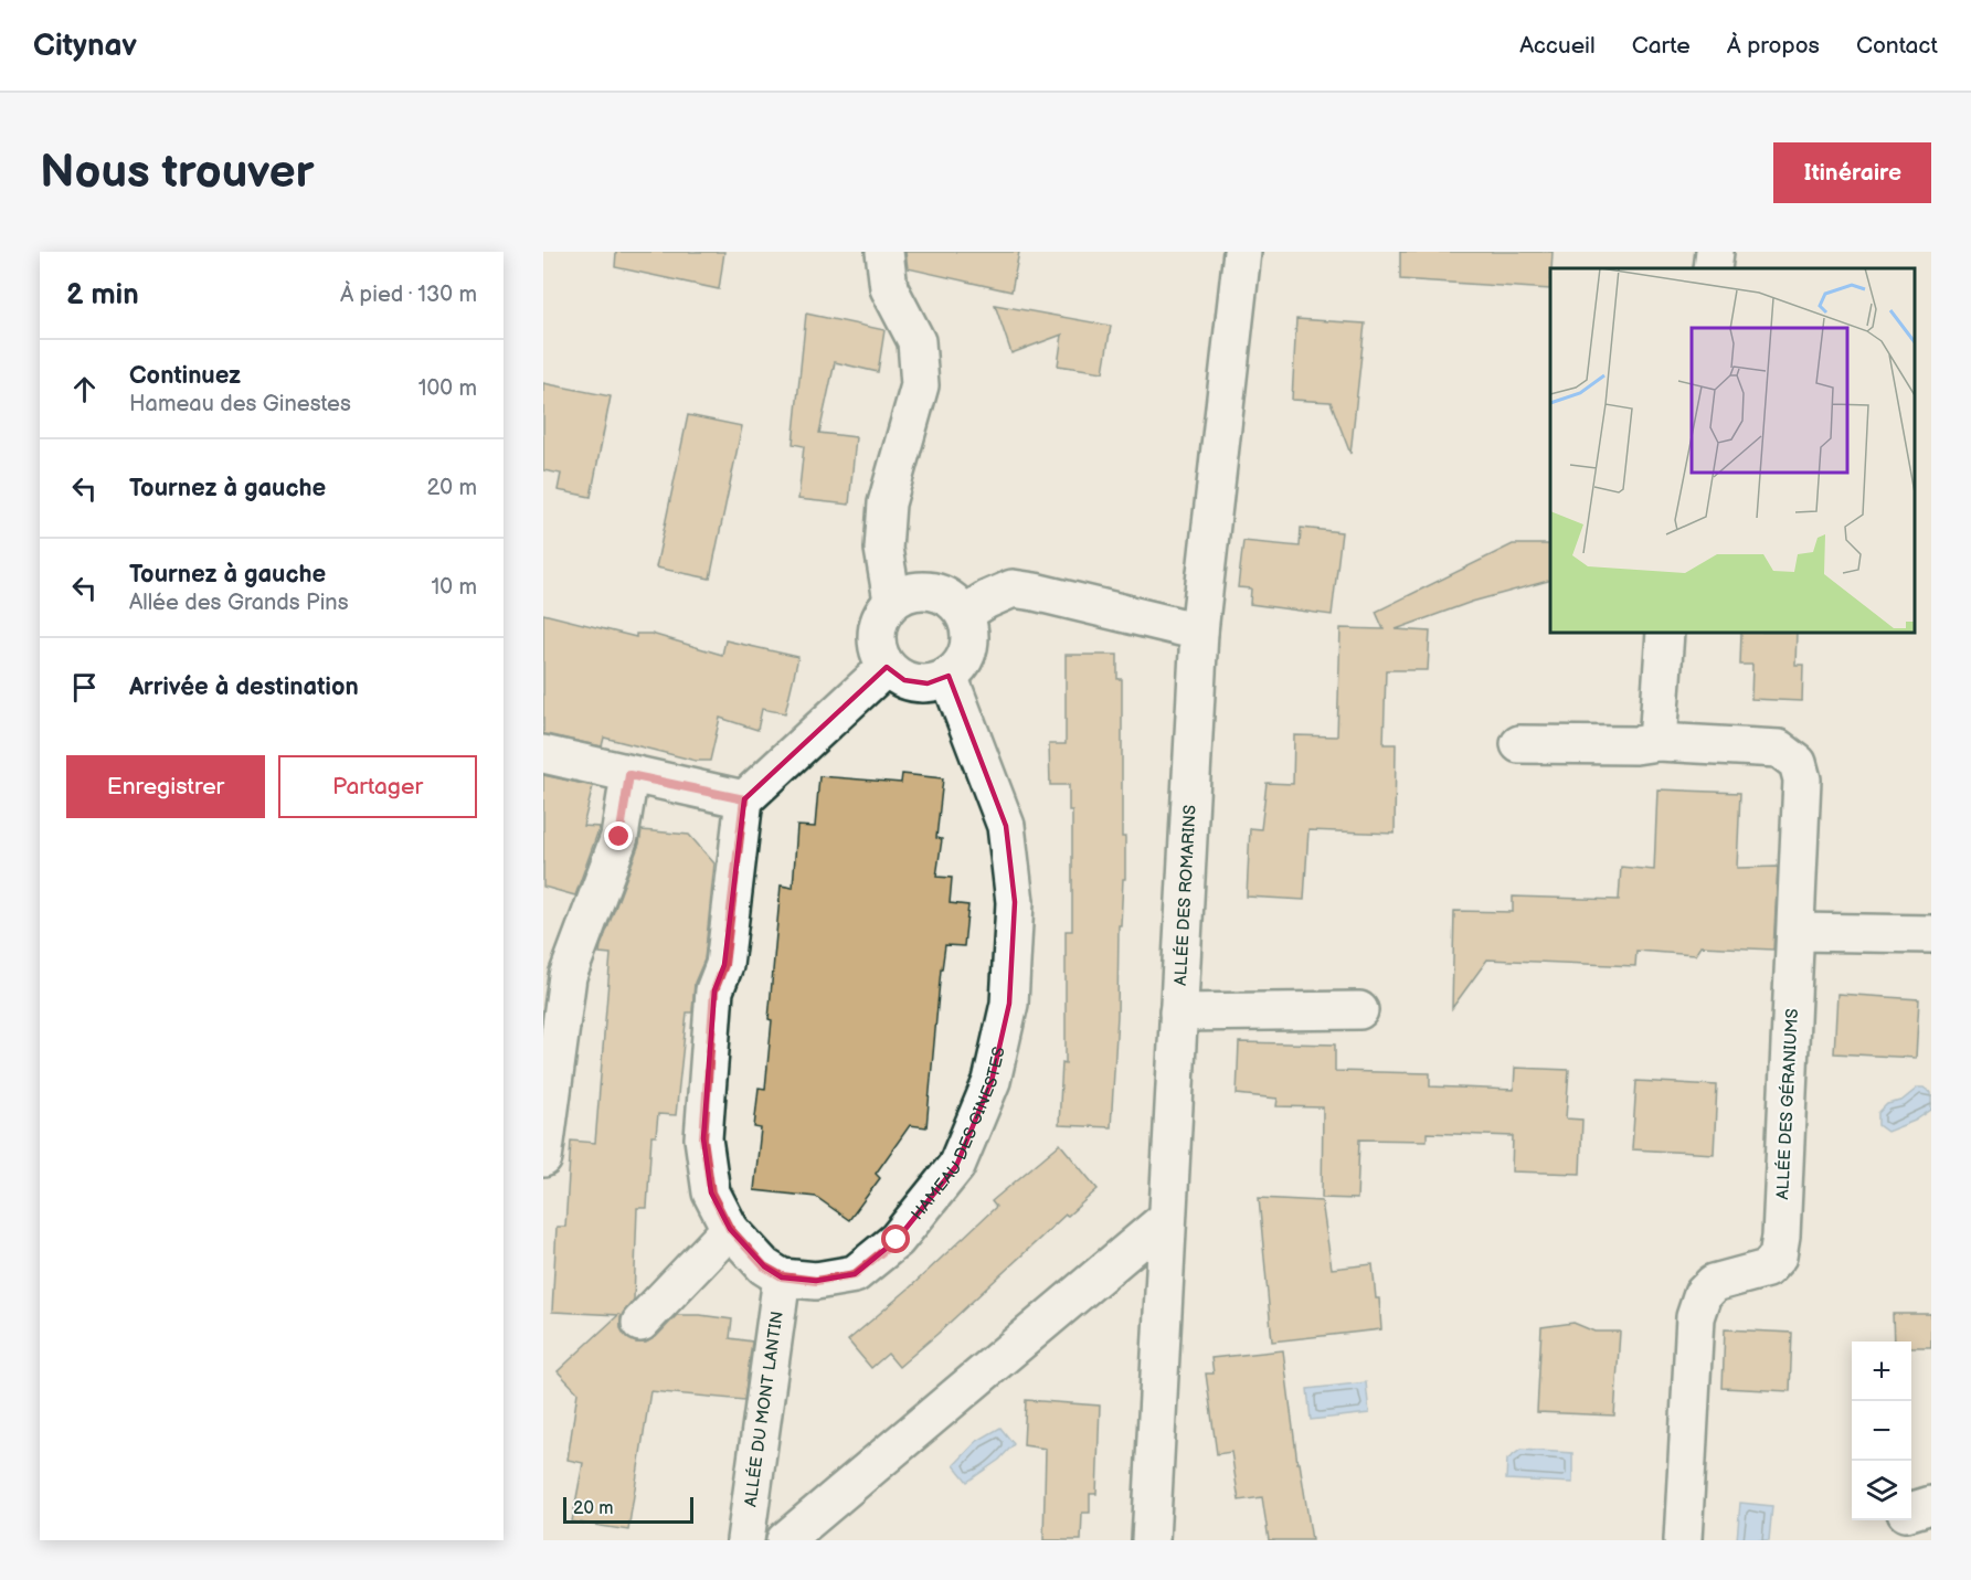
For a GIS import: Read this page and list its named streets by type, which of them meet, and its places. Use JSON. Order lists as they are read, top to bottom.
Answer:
{
  "streets": {
    "street": [
      "ALLÉE DES ROMARINS",
      "ALLÉE DES GÉRANIUMS",
      "HAMEAU DES GINESTES",
      "ALLÉE DU MONT LANTIN"
    ]
  },
  "crossings": [
    ["HAMEAU DES GINESTES", "ALLÉE DU MONT LANTIN"]
  ],
  "scale_bar": "20 m",
  "page": {
    "header": "Citynav",
    "nav": [
      "Accueil",
      "Carte",
      "À propos",
      "Contact"
    ],
    "buttons": [
      "Itinéraire",
      ["Enregistrer", "Partager"]
    ],
    "title": "Nous trouver",
    "heading": ["2 min", "À pied · 130 m"],
    "list": [
      ["Continuez", "Hameau des Ginestes", "100 m"],
      ["Tournez à gauche", "20 m"],
      ["Tournez à gauche", "Allée des Grands Pins", "10 m"],
      "Arrivée à destination"
    ],
    "map_buttons": ["+", "−"],
    "scale": "20 m"
  }
}
